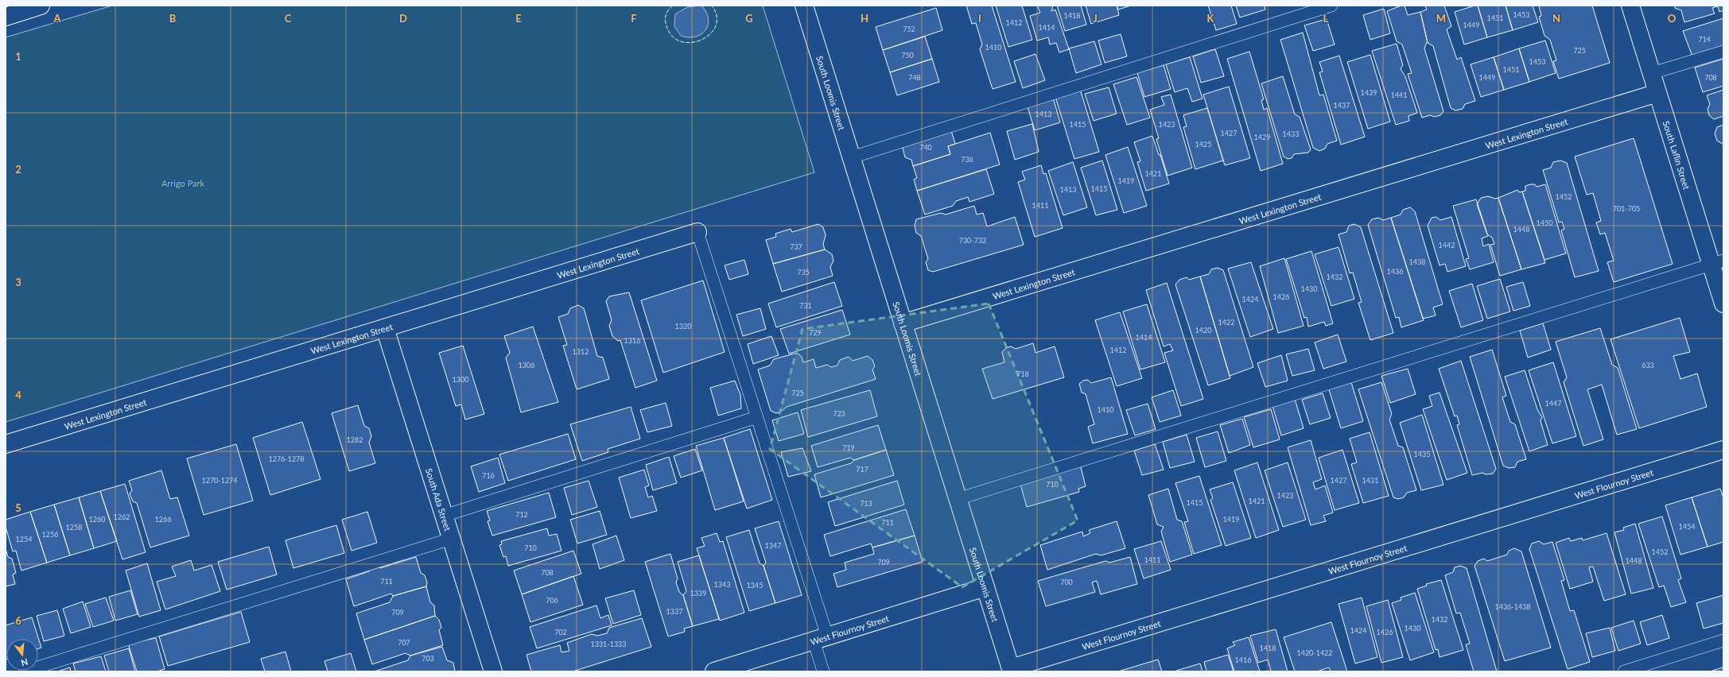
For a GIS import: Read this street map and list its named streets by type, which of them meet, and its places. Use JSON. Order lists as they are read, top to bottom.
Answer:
{
  "streets": {
    "street": [
      "South Loomis Street",
      "West Lexington Street",
      "South Laflin Street",
      "West Flournoy Street",
      "South Ada Street"
    ]
  },
  "crossings": [
    ["South Loomis Street", "West Lexington Street"],
    ["South Loomis Street", "West Flournoy Street"],
    ["West Lexington Street", "South Laflin Street"],
    ["West Lexington Street", "South Ada Street"]
  ],
  "parks": ["Arrigo Park"],
  "house_numbers": [
    "1453",
    "1418",
    "1451",
    "1412",
    "1449",
    "1414",
    "752",
    "714",
    "1410",
    "725",
    "750",
    "1453",
    "1451",
    "748",
    "1449",
    "708",
    "1439",
    "1441",
    "1437",
    "1413",
    "1415",
    "1423",
    "1427",
    "1433",
    "1429",
    "1425",
    "740",
    "736",
    "1421",
    "1419",
    "1415",
    "1413",
    "1452",
    "1411",
    "701-705",
    "1450",
    "1448",
    "730-732",
    "1442",
    "737",
    "1438",
    "1436",
    "735",
    "1432",
    "1430",
    "1426",
    "1424",
    "731",
    "1422",
    "1320",
    "1420",
    "729",
    "1414",
    "1316",
    "1412",
    "1312",
    "1306",
    "633",
    "718",
    "1300",
    "725",
    "1447",
    "1410",
    "723",
    "1282",
    "719",
    "1435",
    "1276-1278",
    "717",
    "716",
    "1270-1274",
    "1427",
    "1431",
    "710",
    "1423",
    "1421",
    "1415",
    "713",
    "712",
    "1262",
    "1260",
    "1266",
    "1419",
    "711",
    "1454",
    "1258",
    "1256",
    "1254",
    "1347",
    "710",
    "1452",
    "1411",
    "1448",
    "709",
    "708",
    "711",
    "700",
    "1343",
    "1345",
    "1339",
    "706",
    "1436-1438",
    "1337",
    "709",
    "1432",
    "1430",
    "1424",
    "702",
    "1426",
    "707",
    "1331-1333",
    "1418",
    "1420-1422",
    "703",
    "1416"
  ],
  "north": "bottom",
  "grid": {
    "columns": [
      "A",
      "B",
      "C",
      "D",
      "E",
      "F",
      "G",
      "H",
      "I",
      "J",
      "K",
      "L",
      "M",
      "N",
      "O"
    ],
    "rows": [
      "1",
      "2",
      "3",
      "4",
      "5",
      "6"
    ]
  }
}
